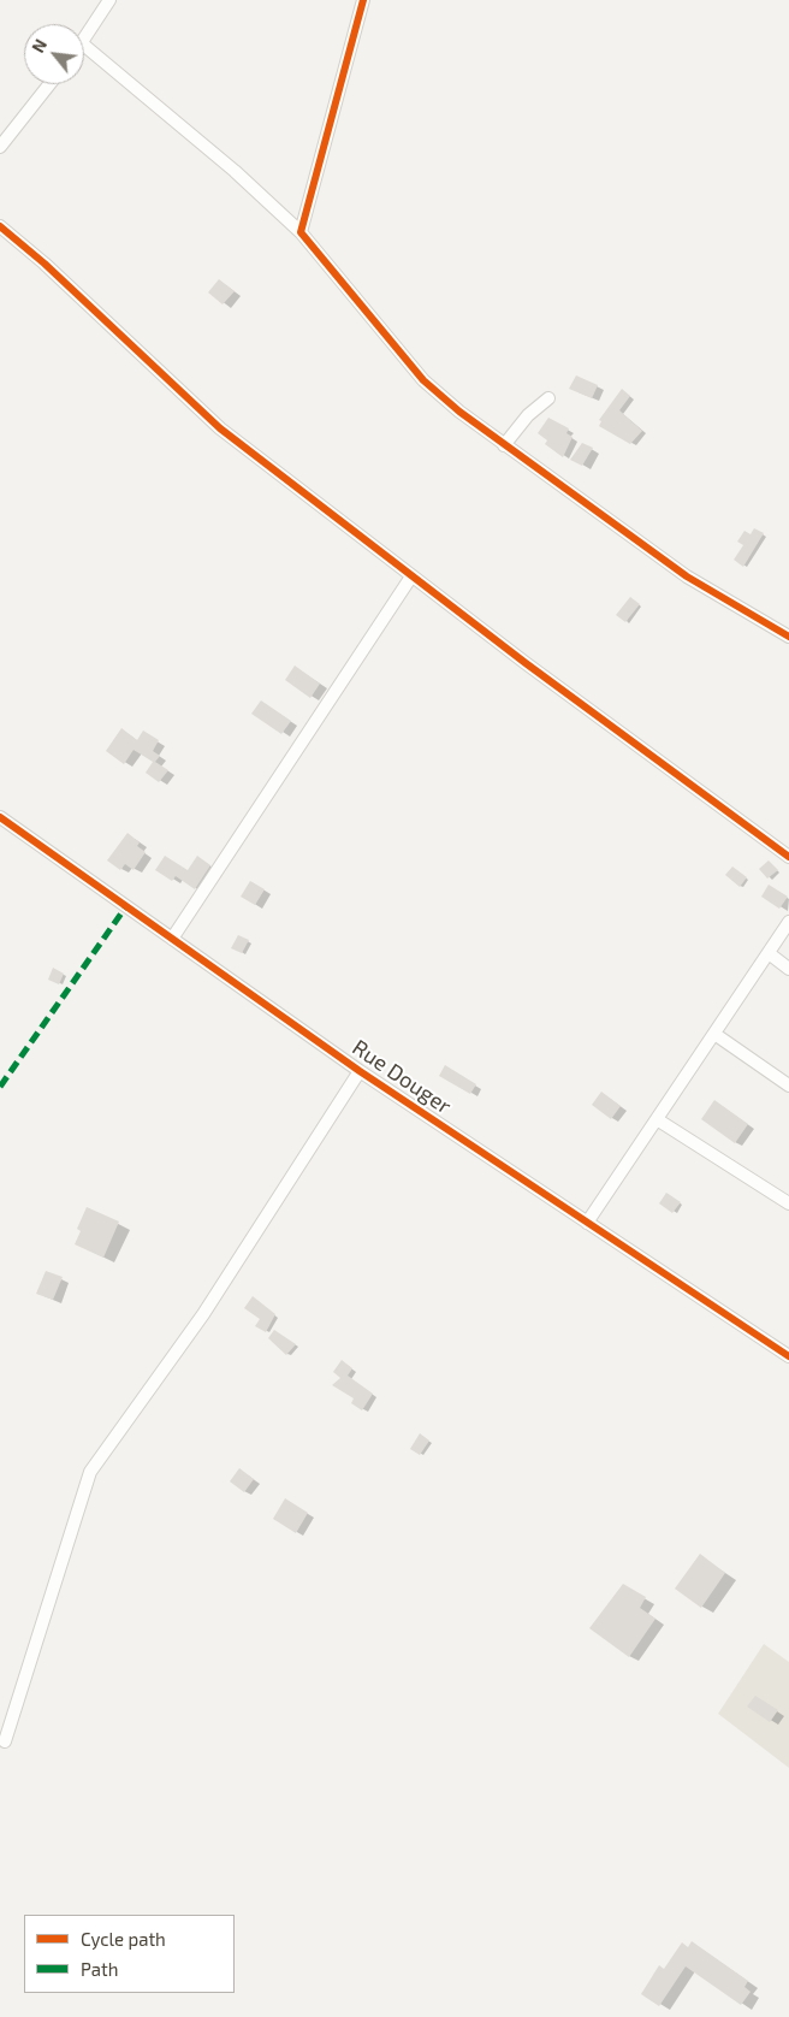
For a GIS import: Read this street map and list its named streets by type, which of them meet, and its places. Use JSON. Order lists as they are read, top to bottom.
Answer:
{
  "streets": {
    "street": ["Rue Douger"]
  },
  "legend": ["Cycle path", "Path"],
  "north": "top left"
}
